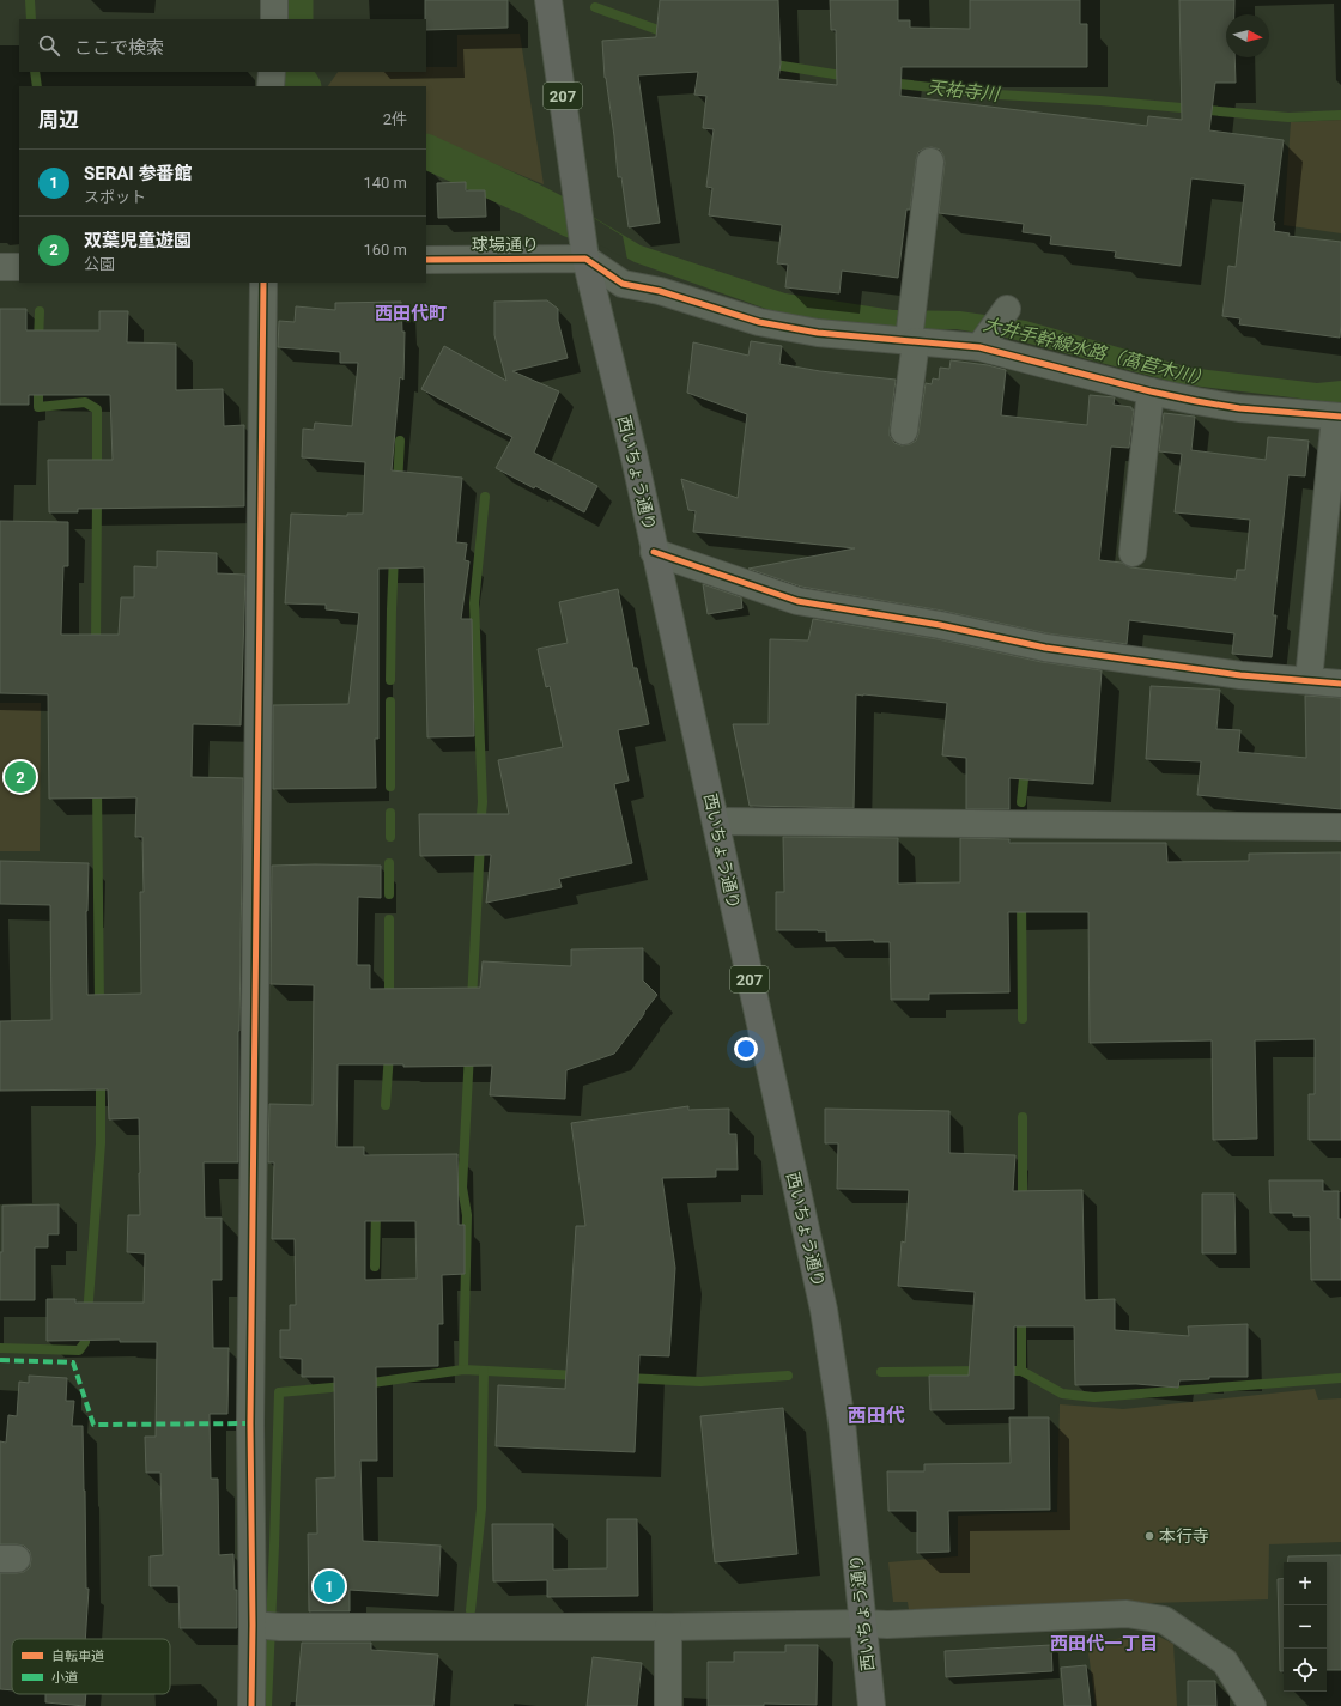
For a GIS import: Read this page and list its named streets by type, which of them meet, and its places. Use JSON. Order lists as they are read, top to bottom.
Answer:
{
  "streets": {
    "highway": ["207", "西いちょう通り"],
    "street": ["球場通り"]
  },
  "crossings": [
    ["球場通り", "西いちょう通り"]
  ],
  "districts": ["西田代町", "西田代", "西田代一丁目"],
  "water": ["天祐寺川", "大井手幹線水路（萵苣木川）"],
  "places": ["本行寺"],
  "legend": ["自転車道", "小道"],
  "north": "right",
  "page": {
    "search": "ここで検索",
    "heading": ["周辺", "2件"],
    "list": [
      {
        "mark": "1",
        "name": "SERAI 参番館",
        "note": "スポット",
        "value": "140 m"
      },
      {
        "mark": "2",
        "name": "双葉児童遊園",
        "note": "公園",
        "value": "160 m"
      }
    ],
    "pins": ["2", "1"],
    "map_buttons": ["+", "−"]
  }
}
